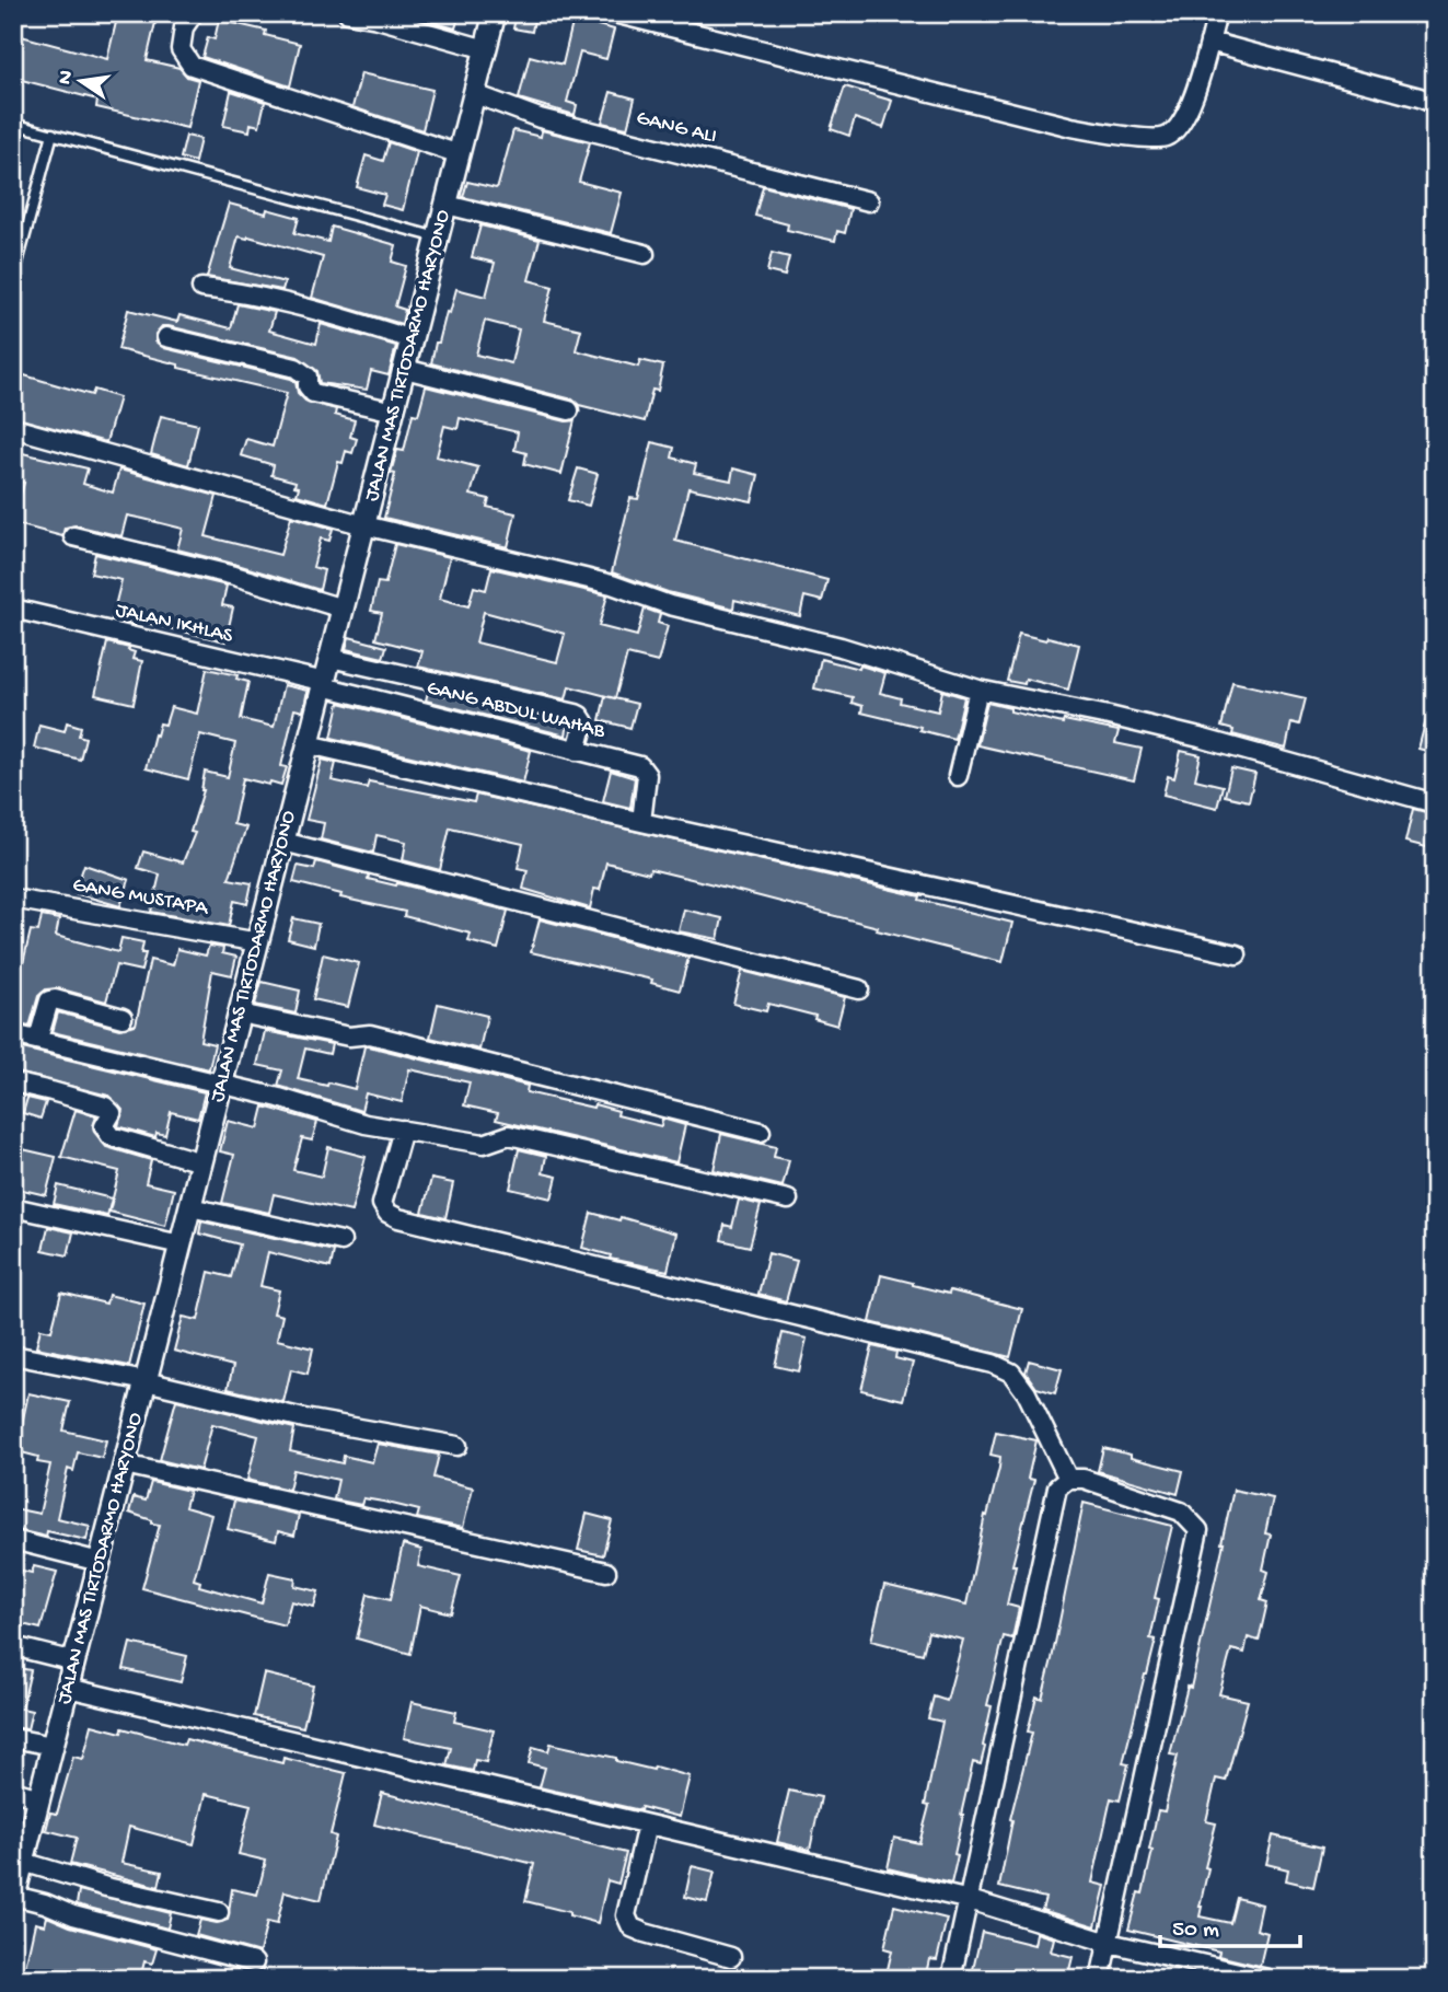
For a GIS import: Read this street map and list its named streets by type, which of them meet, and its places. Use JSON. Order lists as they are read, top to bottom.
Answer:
{
  "streets": {
    "street": [
      "GANG ALI",
      "JALAN MAS TIRTODARMO HARYONO",
      "JALAN IKHLAS",
      "GANG ABDUL WAHAB",
      "GANG MUSTAPA"
    ]
  },
  "crossings": [
    ["GANG ALI", "JALAN MAS TIRTODARMO HARYONO"],
    ["JALAN MAS TIRTODARMO HARYONO", "JALAN IKHLAS"],
    ["JALAN MAS TIRTODARMO HARYONO", "GANG ABDUL WAHAB"],
    ["JALAN MAS TIRTODARMO HARYONO", "GANG MUSTAPA"],
    ["JALAN IKHLAS", "GANG ABDUL WAHAB"]
  ],
  "scale_bar": "50 m",
  "north": "left"
}
